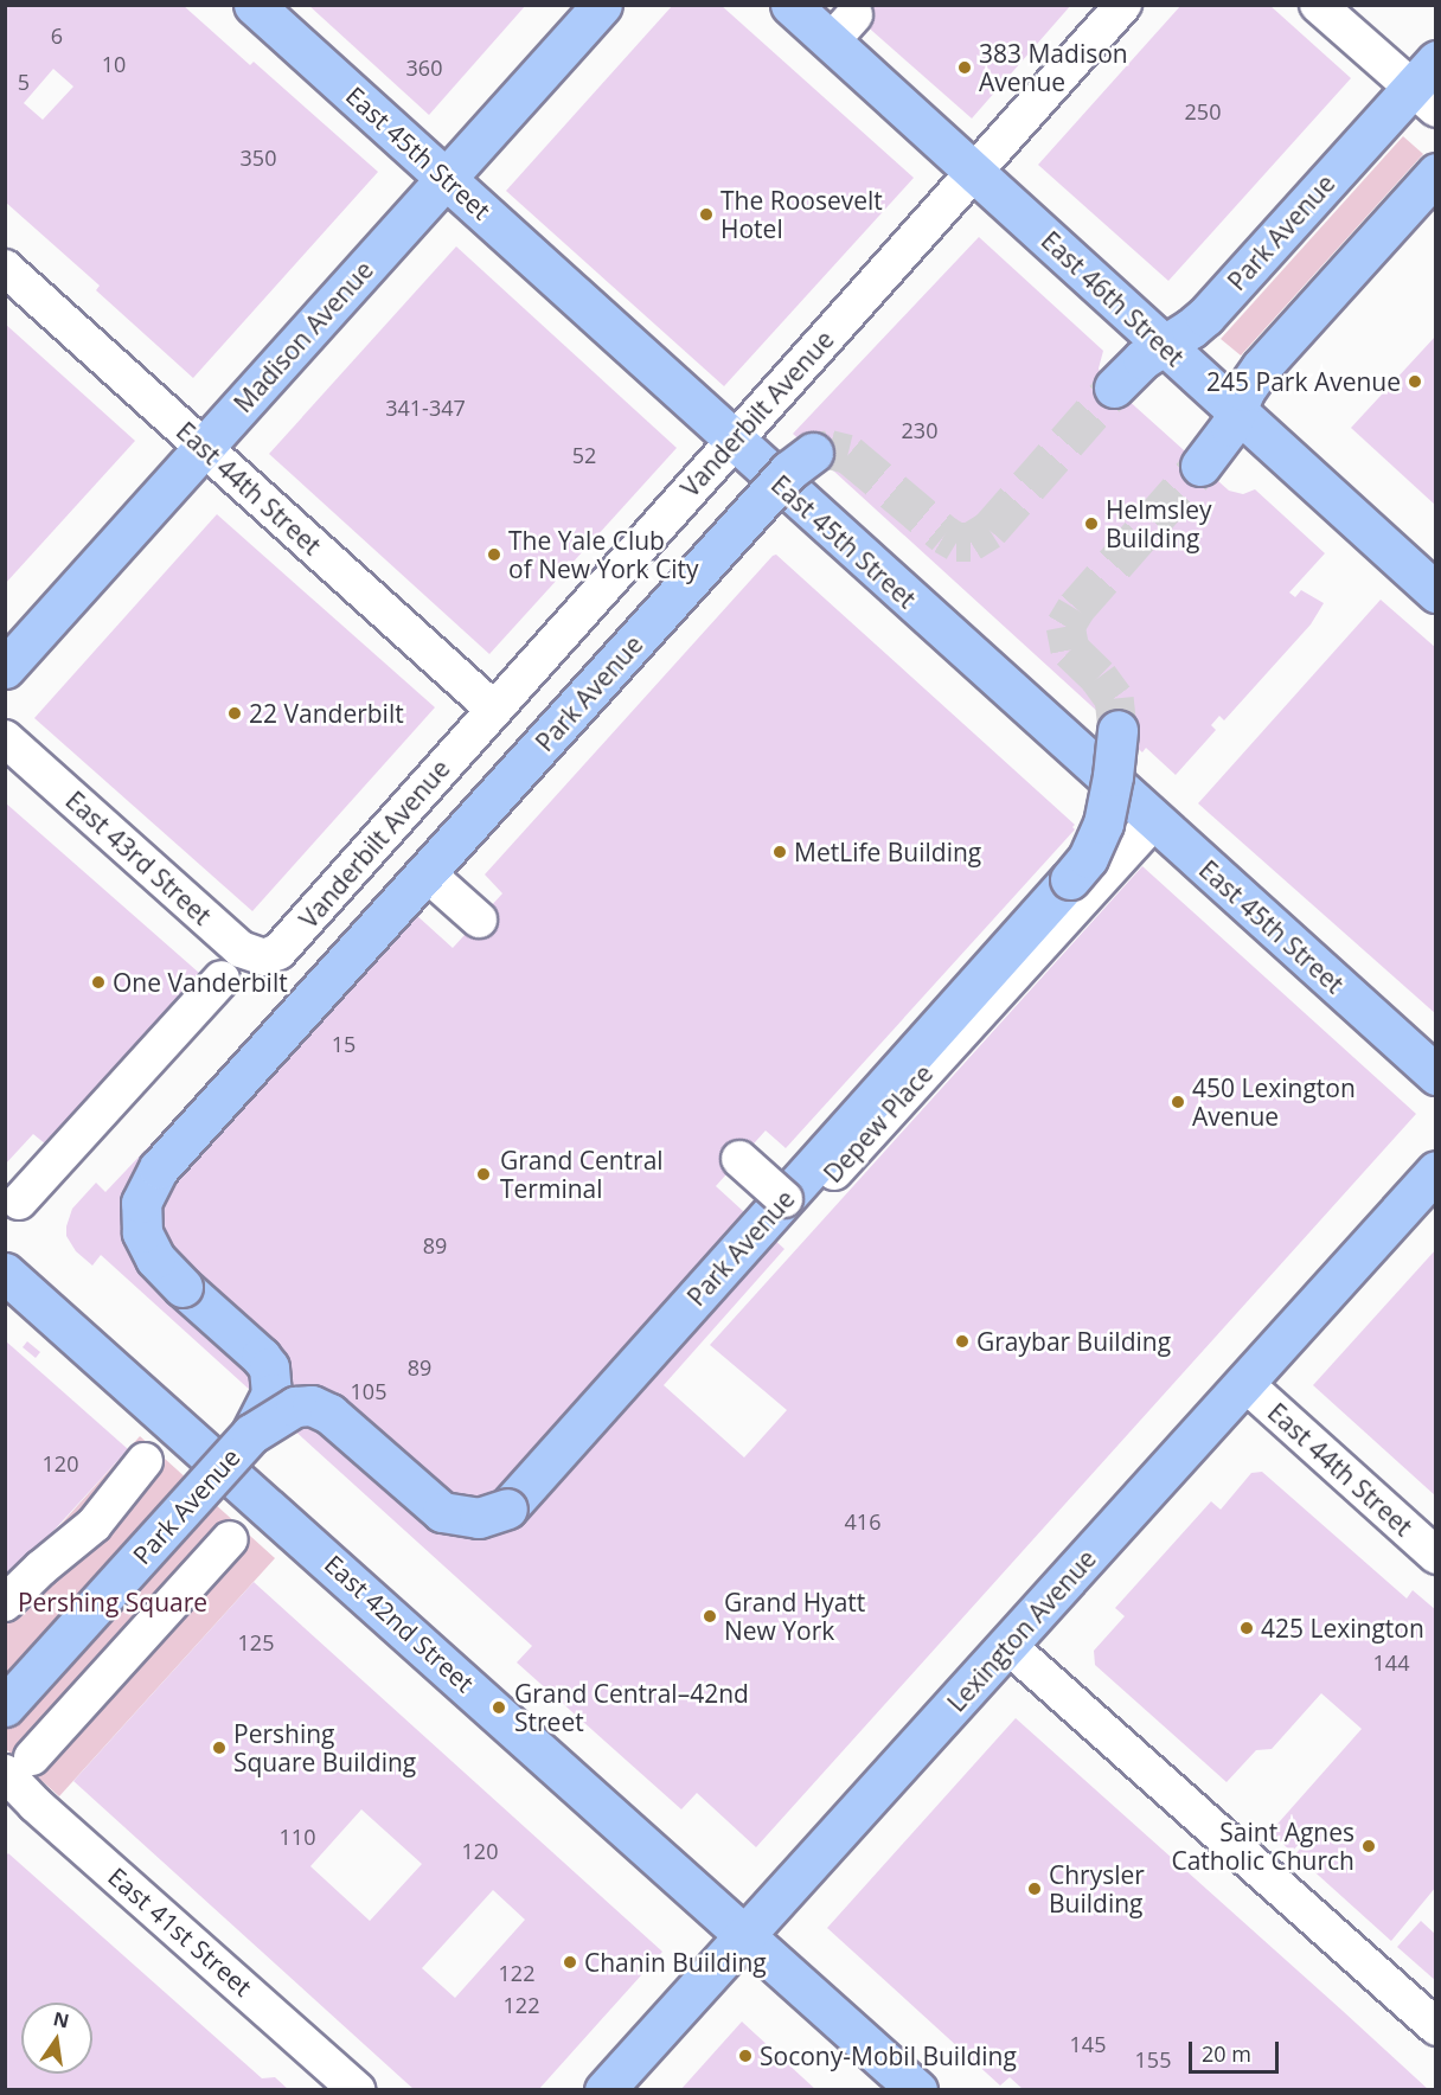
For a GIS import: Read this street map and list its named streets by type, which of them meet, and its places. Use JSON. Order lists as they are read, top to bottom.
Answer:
{
  "streets": {
    "main road": [
      "East 45th Street",
      "Park Avenue",
      "East 46th Street",
      "Madison Avenue",
      "East 42nd Street",
      "Lexington Avenue"
    ],
    "street": [
      "Vanderbilt Avenue",
      "East 44th Street",
      "East 43rd Street",
      "Depew Place",
      "East 41st Street"
    ]
  },
  "crossings": [
    ["East 45th Street", "Madison Avenue"],
    ["East 45th Street", "Vanderbilt Avenue"],
    ["East 45th Street", "Depew Place"],
    ["Park Avenue", "East 46th Street"],
    ["Park Avenue", "Depew Place"],
    ["East 46th Street", "Vanderbilt Avenue"],
    ["Madison Avenue", "East 44th Street"],
    ["Vanderbilt Avenue", "East 44th Street"],
    ["Vanderbilt Avenue", "East 43rd Street"],
    ["East 44th Street", "Lexington Avenue"],
    ["East 42nd Street", "Lexington Avenue"]
  ],
  "parks": ["Pershing Square"],
  "places": [
    "383 Madison Avenue",
    "The Roosevelt Hotel",
    "245 Park Avenue",
    "Helmsley Building",
    "The Yale Club of New York City",
    "22 Vanderbilt",
    "MetLife Building",
    "One Vanderbilt",
    "450 Lexington Avenue",
    "Grand Central Terminal",
    "Graybar Building",
    "Grand Hyatt New York",
    "425 Lexington",
    "Grand Central–42nd Street",
    "Pershing Square Building",
    "Saint Agnes Catholic Church",
    "Chrysler Building",
    "Chanin Building",
    "Socony-Mobil Building"
  ],
  "house_numbers": [
    "6",
    "10",
    "360",
    "5",
    "250",
    "350",
    "341-347",
    "230",
    "52",
    "15",
    "89",
    "89",
    "105",
    "120",
    "416",
    "125",
    "144",
    "110",
    "120",
    "122",
    "122",
    "145",
    "155"
  ],
  "scale_bar": "20 m",
  "north": "top"
}
